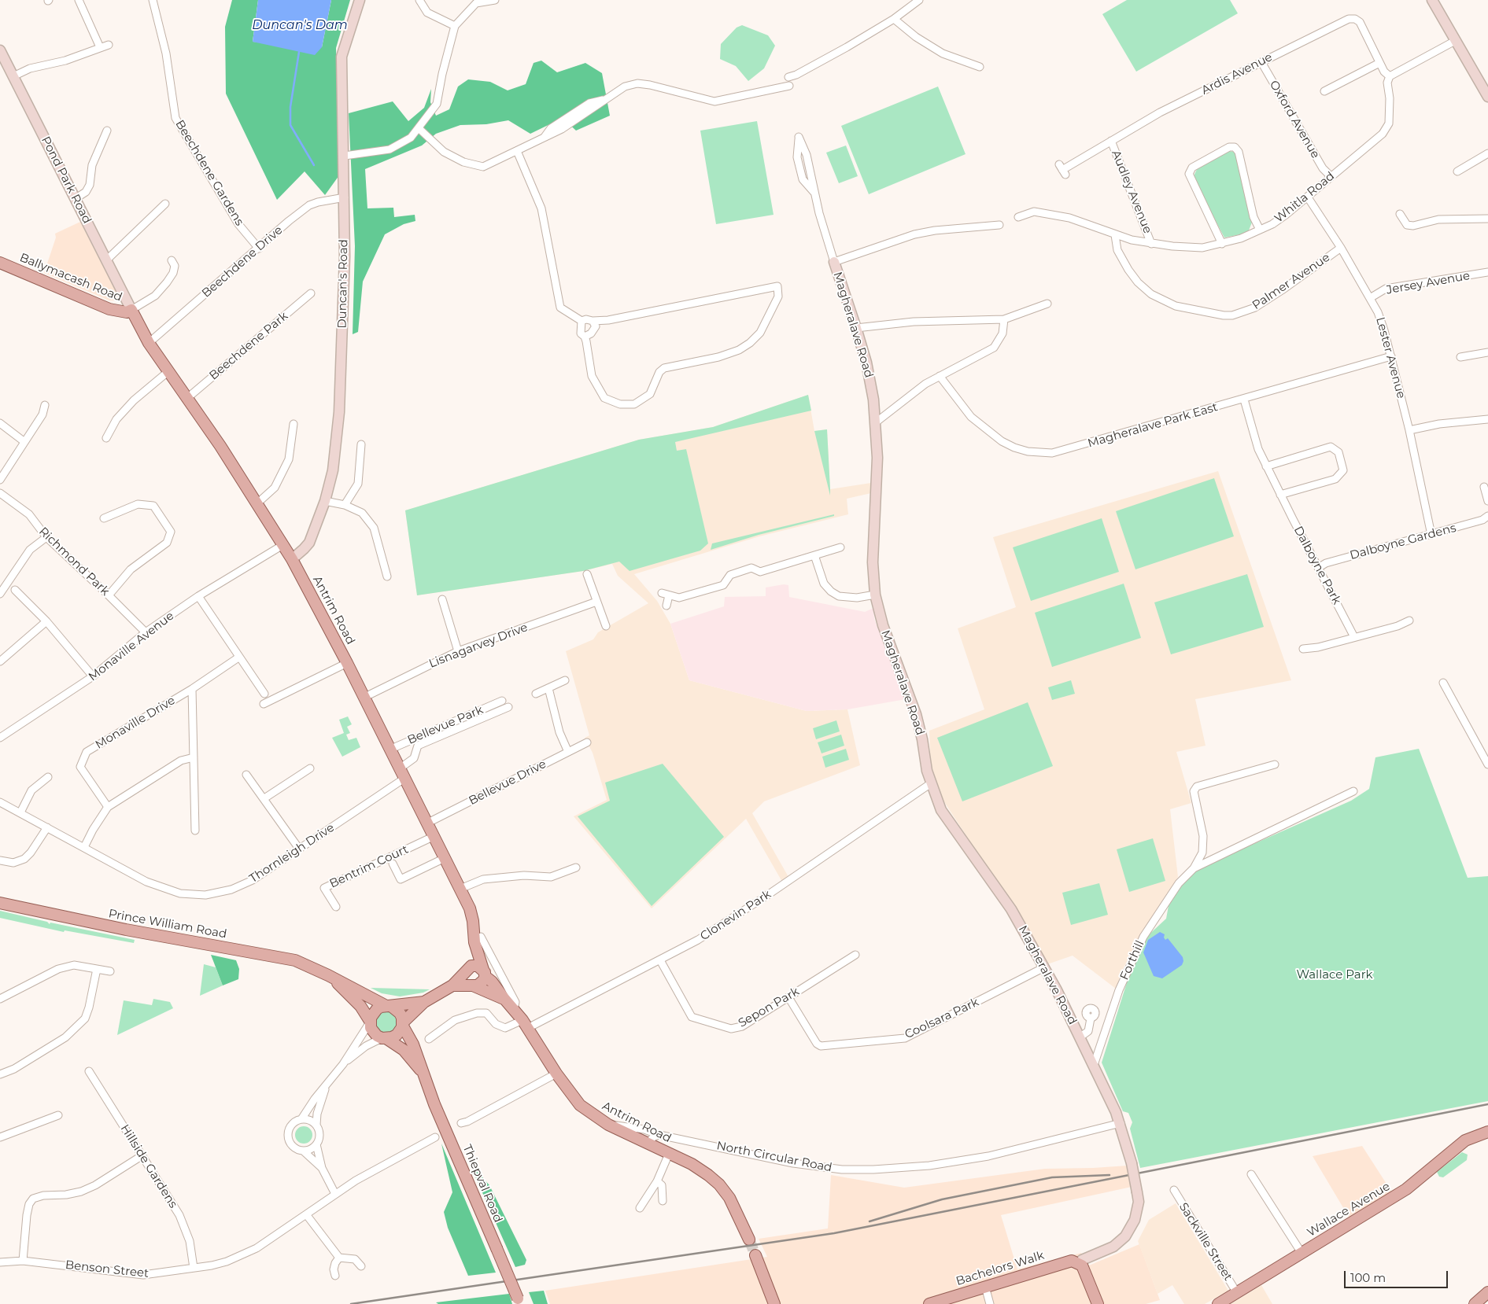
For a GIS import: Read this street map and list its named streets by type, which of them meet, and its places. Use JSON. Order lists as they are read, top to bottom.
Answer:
{
  "streets": {
    "main road": [
      "Ballymacash Road",
      "Antrim Road",
      "Prince William Road",
      "Thiepval Road",
      "Wallace Avenue",
      "Bachelors Walk"
    ],
    "street": [
      "Ardis Avenue",
      "Oxford Avenue",
      "Beechdene Gardens",
      "Pond Park Road",
      "Audley Avenue",
      "Whitla Road",
      "Beechdene Drive",
      "Palmer Avenue",
      "Jersey Avenue",
      "Duncan's Road",
      "Magheralave Road",
      "Beechdene Park",
      "Lester Avenue",
      "Magheralave Park East",
      "Dalboyne Gardens",
      "Richmond Park",
      "Dalboyne Park",
      "Lisnagarvey Drive",
      "Monaville Avenue",
      "Monaville Drive",
      "Bellevue Park",
      "Bellevue Drive",
      "Thornleigh Drive",
      "Bentrim Court",
      "Clonevin Park",
      "Forthill",
      "Sepon Park",
      "Coolsara Park",
      "North Circular Road",
      "Hillside Gardens",
      "Sackville Street",
      "Benson Street"
    ]
  },
  "crossings": [
    ["Ardis Avenue", "Oxford Avenue"],
    ["Ardis Avenue", "Audley Avenue"],
    ["Ardis Avenue", "Whitla Road"],
    ["Oxford Avenue", "Whitla Road"],
    ["Beechdene Gardens", "Beechdene Drive"],
    ["Pond Park Road", "Ballymacash Road"],
    ["Pond Park Road", "Antrim Road"],
    ["Audley Avenue", "Whitla Road"],
    ["Whitla Road", "Palmer Avenue"],
    ["Whitla Road", "Lester Avenue"],
    ["Beechdene Drive", "Duncan's Road"],
    ["Beechdene Drive", "Antrim Road"],
    ["Ballymacash Road", "Antrim Road"],
    ["Palmer Avenue", "Lester Avenue"],
    ["Jersey Avenue", "Lester Avenue"],
    ["Duncan's Road", "Antrim Road"],
    ["Magheralave Road", "Clonevin Park"],
    ["Magheralave Road", "Forthill"],
    ["Magheralave Road", "Coolsara Park"],
    ["Magheralave Road", "North Circular Road"],
    ["Magheralave Road", "Bachelors Walk"],
    ["Beechdene Park", "Antrim Road"],
    ["Lester Avenue", "Magheralave Park East"],
    ["Lester Avenue", "Dalboyne Gardens"],
    ["Magheralave Park East", "Dalboyne Park"],
    ["Dalboyne Gardens", "Dalboyne Park"],
    ["Richmond Park", "Monaville Avenue"],
    ["Antrim Road", "Lisnagarvey Drive"],
    ["Antrim Road", "Monaville Avenue"],
    ["Antrim Road", "Bellevue Park"],
    ["Antrim Road", "Bellevue Drive"],
    ["Antrim Road", "Thornleigh Drive"],
    ["Antrim Road", "Bentrim Court"],
    ["Antrim Road", "Clonevin Park"],
    ["Antrim Road", "North Circular Road"],
    ["Clonevin Park", "Sepon Park"],
    ["Prince William Road", "Thiepval Road"],
    ["Sepon Park", "Coolsara Park"],
    ["Hillside Gardens", "Benson Street"],
    ["Wallace Avenue", "Sackville Street"]
  ],
  "water": ["Duncan's Dam"],
  "parks": ["Wallace Park"],
  "scale_bar": "100 m"
}
